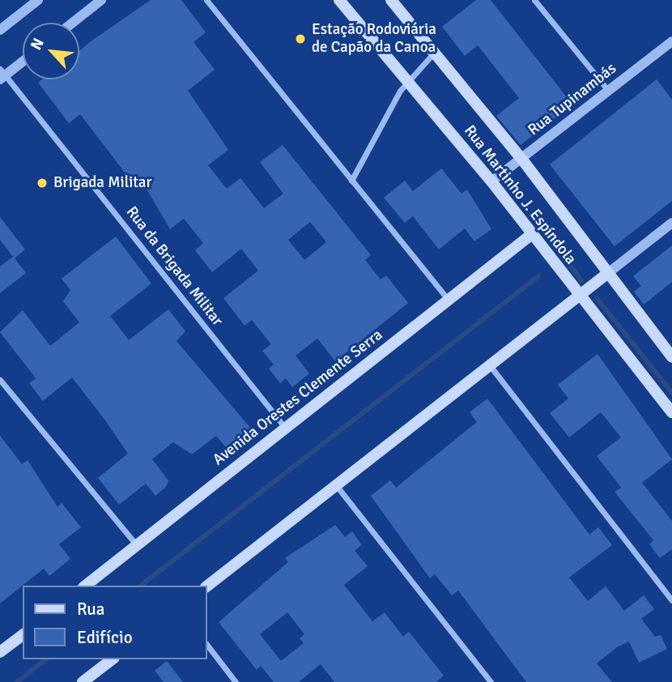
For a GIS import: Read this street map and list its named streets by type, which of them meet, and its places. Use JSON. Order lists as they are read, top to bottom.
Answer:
{
  "streets": {
    "main road": ["Rua Martinho J. Espíndola", "Avenida Orestes Clemente Serra"],
    "street": ["Rua Tupinambás", "Rua da Brigada Militar"]
  },
  "crossings": [
    ["Rua Tupinambás", "Rua Martinho J. Espíndola"],
    ["Rua Martinho J. Espíndola", "Avenida Orestes Clemente Serra"],
    ["Rua da Brigada Militar", "Avenida Orestes Clemente Serra"]
  ],
  "places": ["Estação Rodoviária de Capão da Canoa", "Brigada Militar"],
  "legend": ["Rua", "Edifício"],
  "north": "top left"
}
